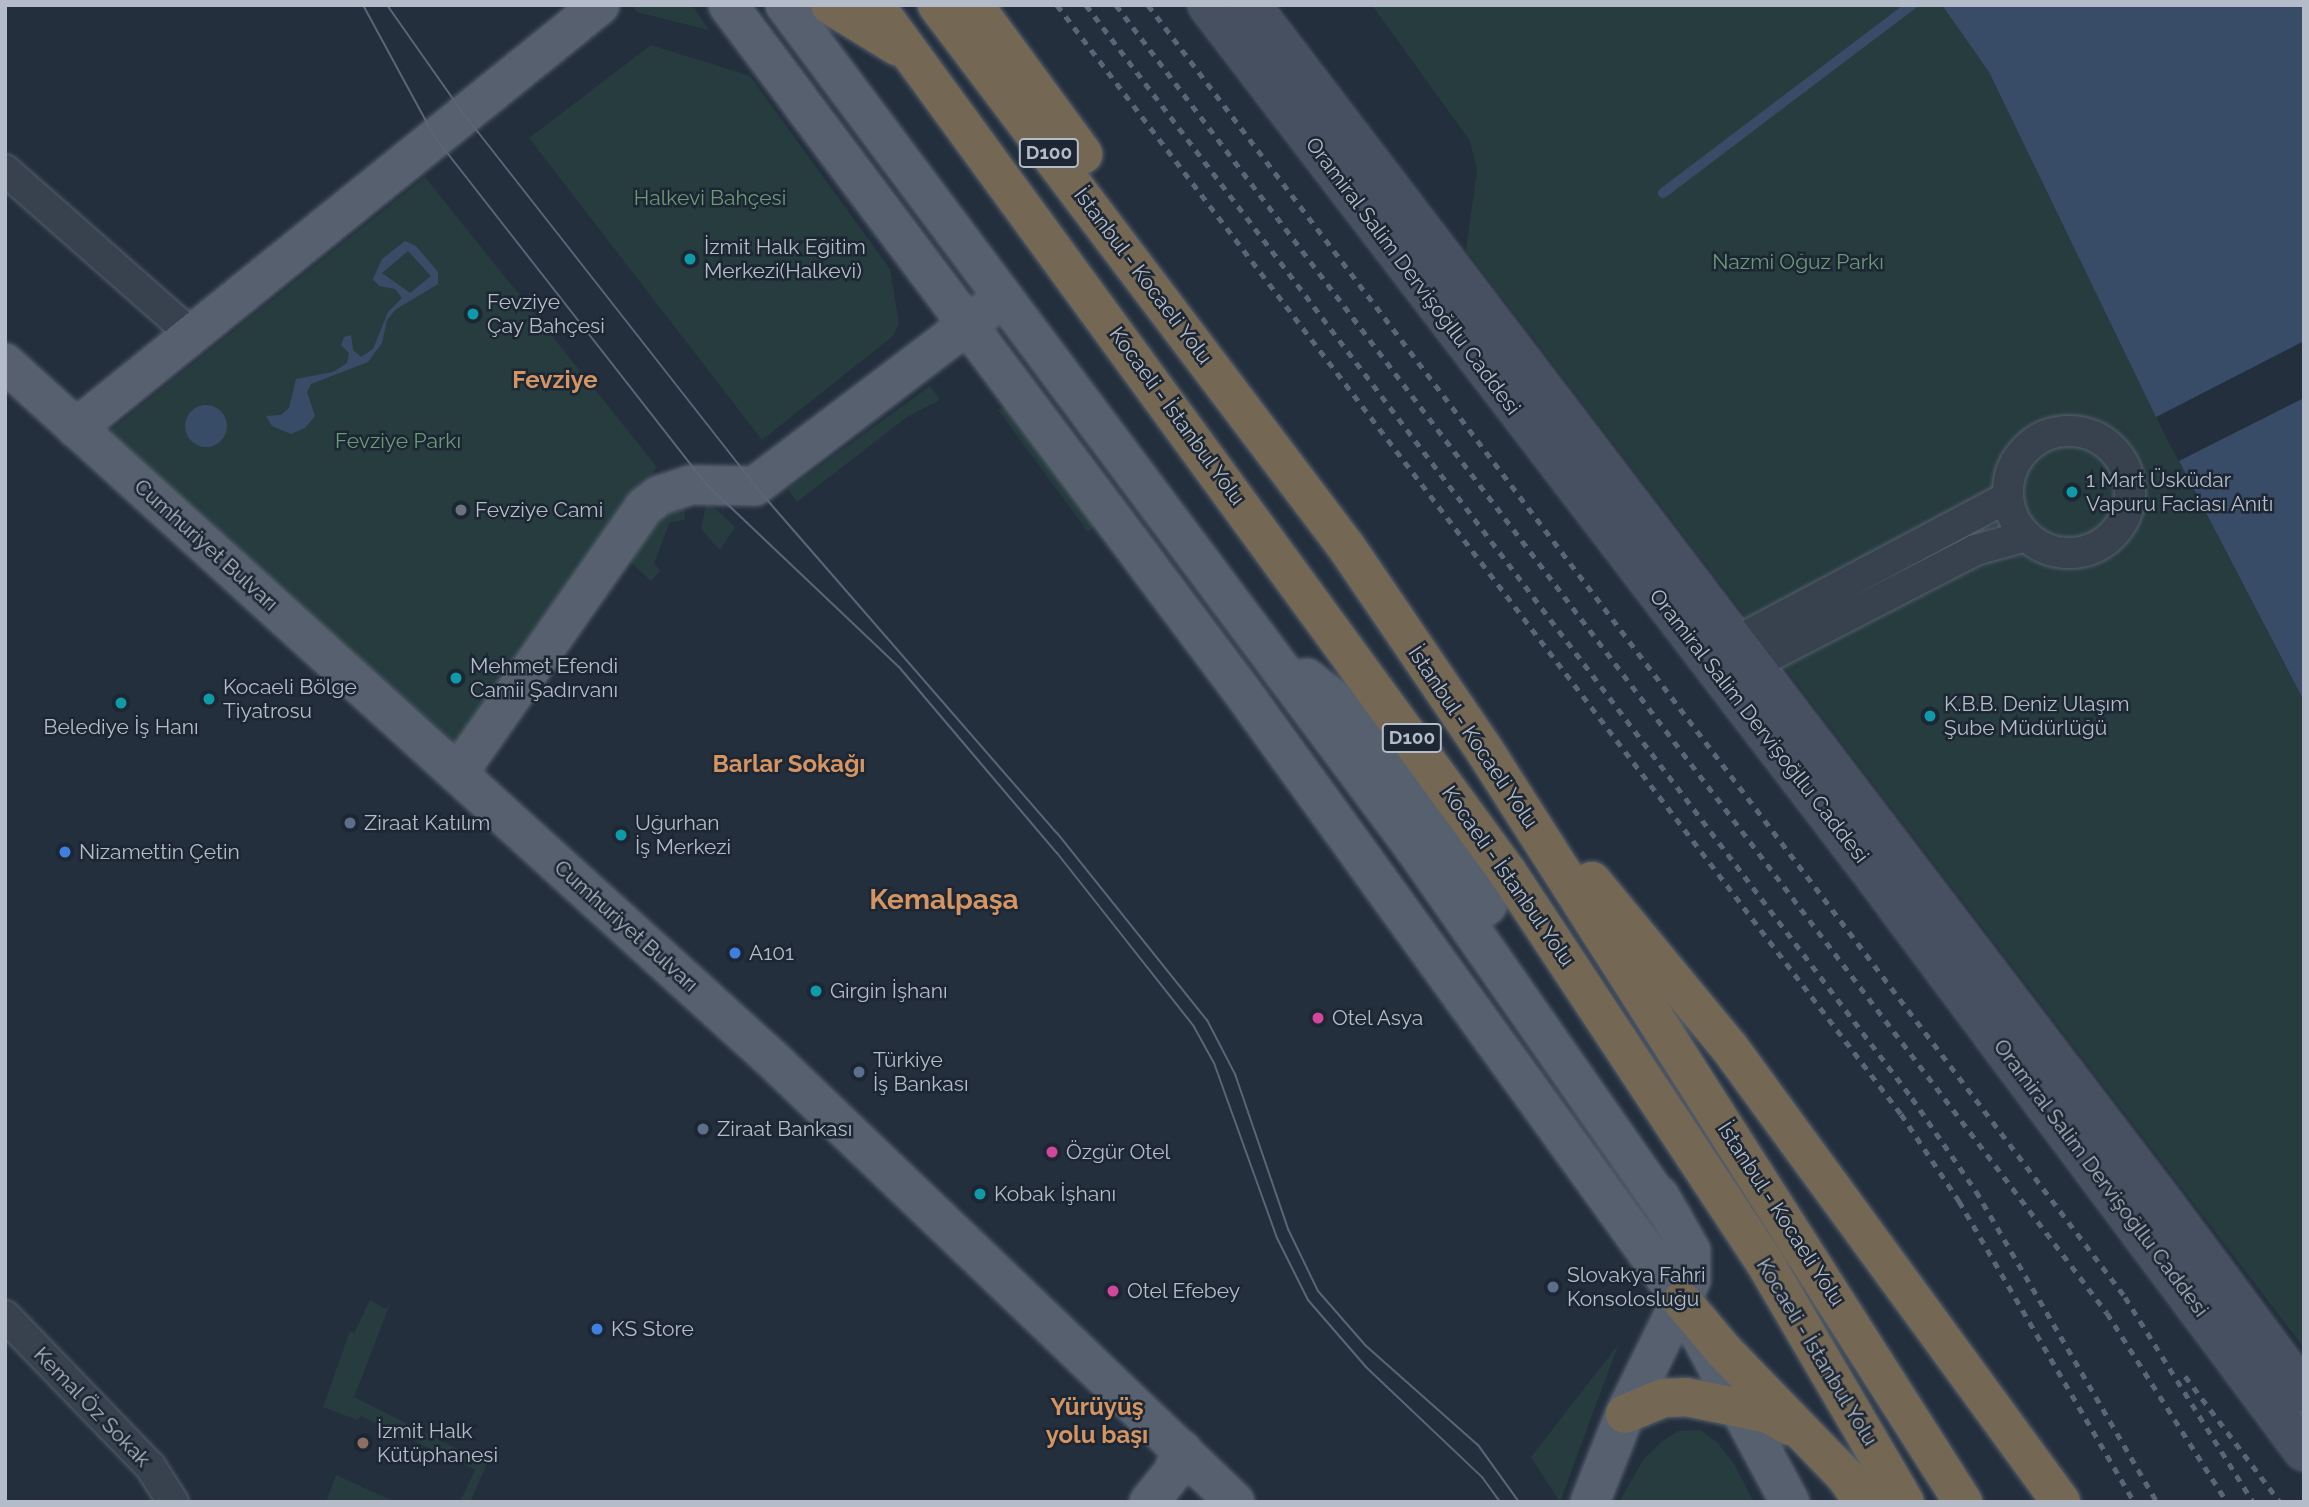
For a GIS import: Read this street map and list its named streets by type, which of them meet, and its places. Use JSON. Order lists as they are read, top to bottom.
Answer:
{
  "streets": {
    "highway": ["D100", "İstanbul - Kocaeli Yolu", "Kocaeli - İstanbul Yolu"],
    "main road": ["Oramiral Salim Dervişoğllu Caddesi", "Cumhuriyet Bulvarı"],
    "street": ["Kemal Öz Sokak"]
  },
  "districts": [
    "Fevziye",
    "Barlar Sokağı",
    "Kemalpaşa",
    "Yürüyüş yolu başı"
  ],
  "parks": ["Halkevi Bahçesi", "Nazmi Oğuz Parkı", "Fevziye Parkı"],
  "places": [
    "İzmit Halk Eğitim Merkezi(Halkevi)",
    "Fevziye Çay Bahçesi",
    "1 Mart Üsküdar Vapuru Faciası Anıtı",
    "Fevziye Cami",
    "Mehmet Efendi Camii Şadırvanı",
    "Kocaeli Bölge Tiyatrosu",
    "Belediye İş Hanı",
    "K.B.B. Deniz Ulaşım Şube Müdürlüğü",
    "Ziraat Katılım",
    "Uğurhan İş Merkezi",
    "Nizamettin Çetin",
    "A101",
    "Girgin İşhanı",
    "Otel Asya",
    "Türkiye İş Bankası",
    "Ziraat Bankası",
    "Özgür Otel",
    "Kobak İşhanı",
    "Slovakya Fahri Konsolosluğu",
    "Otel Efebey",
    "KS Store",
    "İzmit Halk Kütüphanesi"
  ]
}
